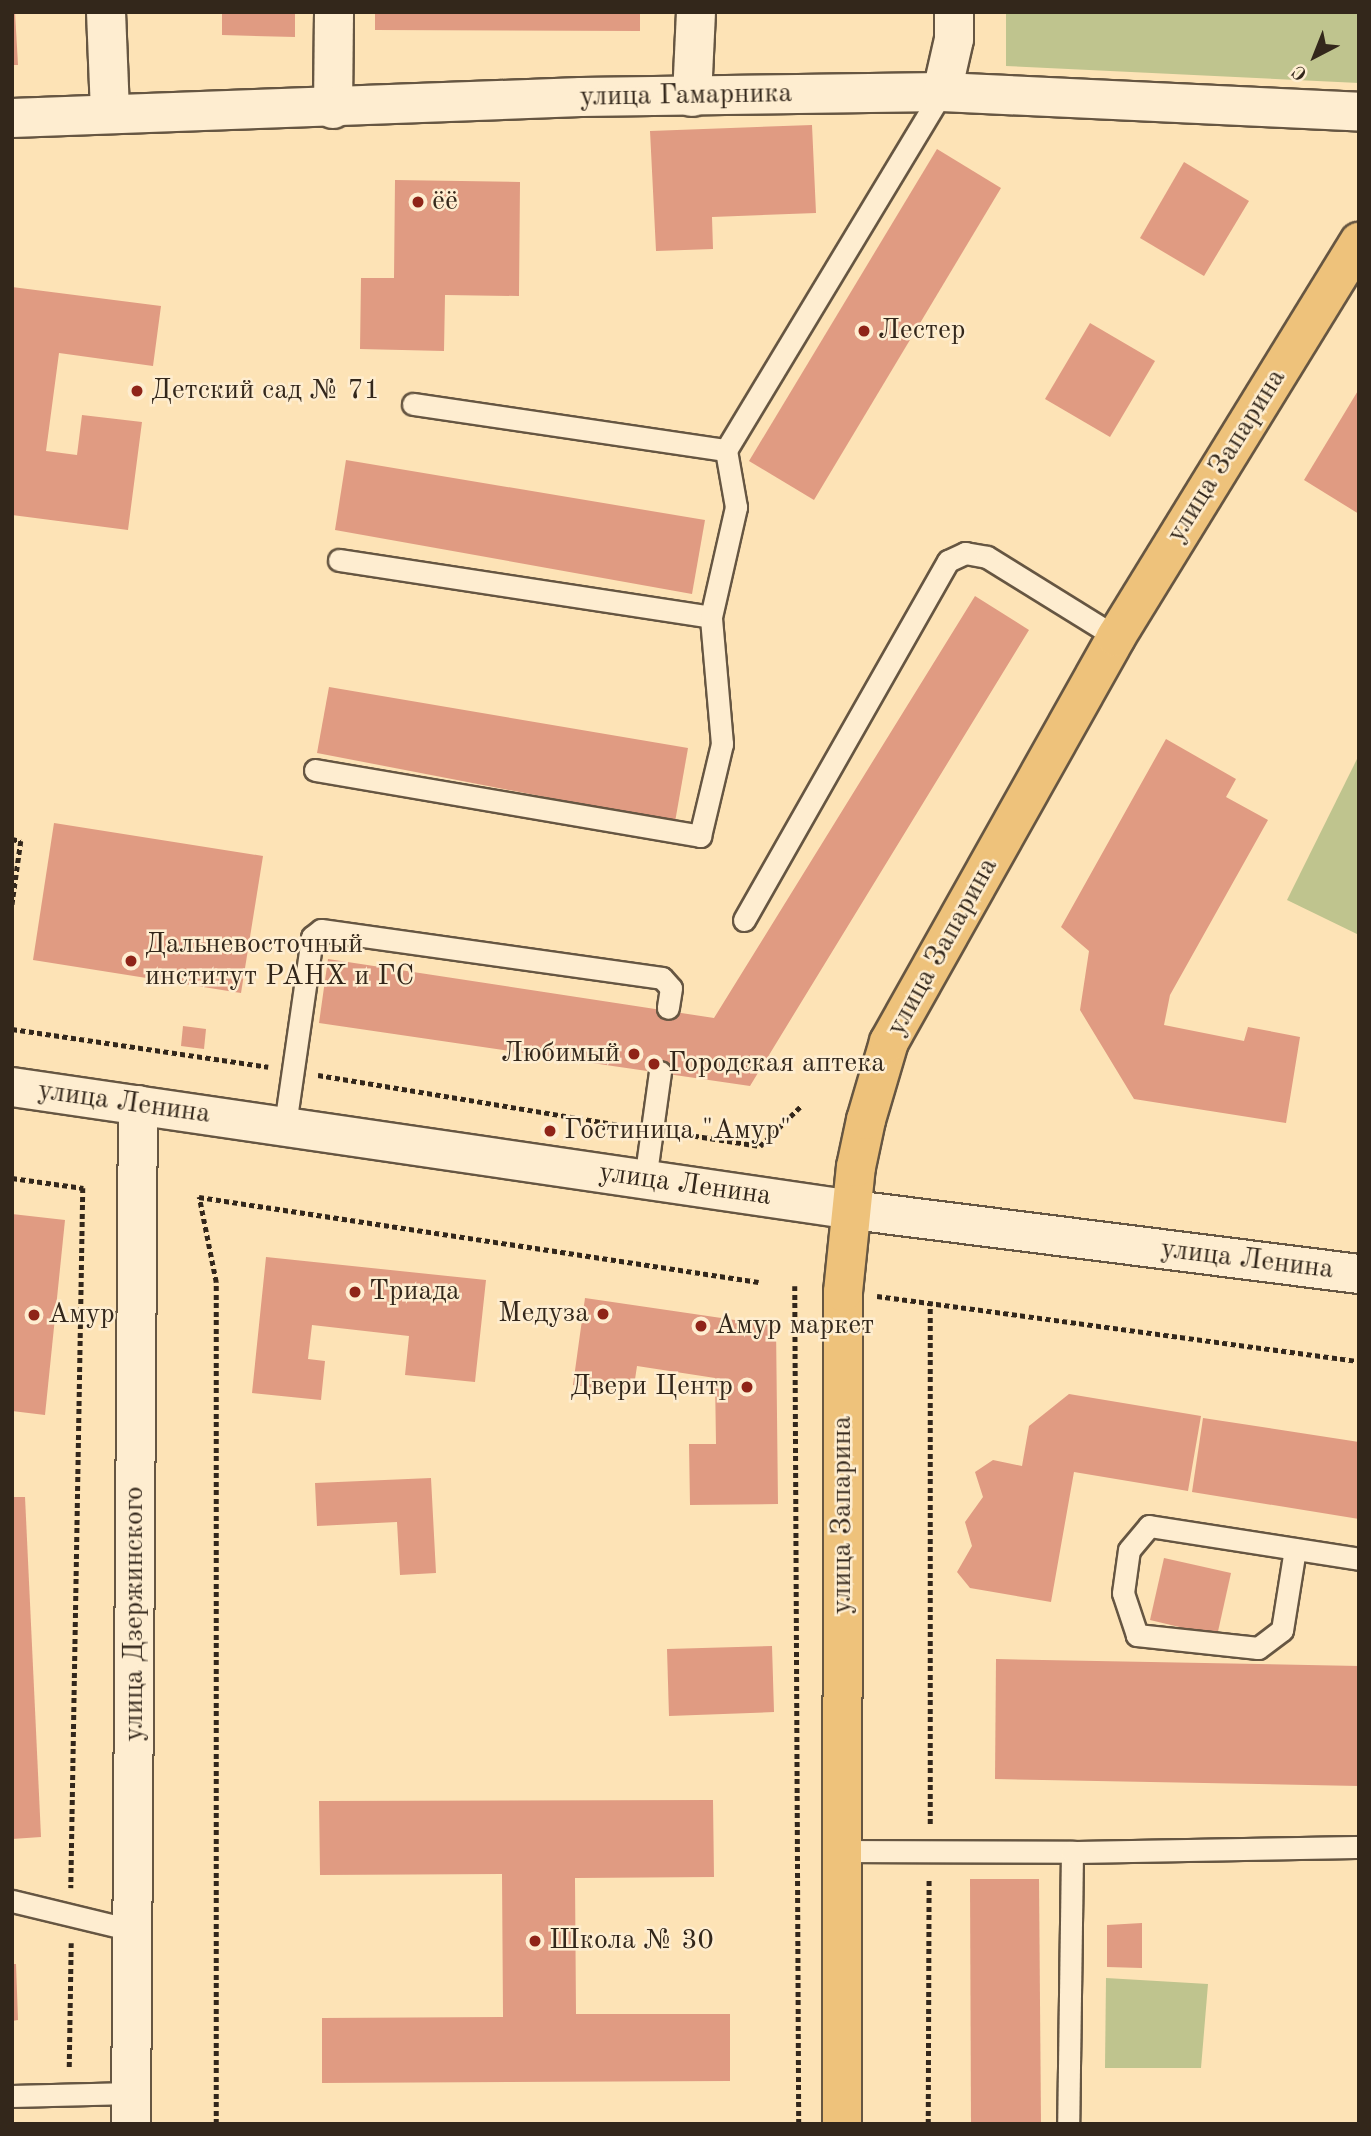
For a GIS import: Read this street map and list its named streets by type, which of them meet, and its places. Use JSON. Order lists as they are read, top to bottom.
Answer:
{
  "streets": {
    "main road": ["улица Запарина"],
    "street": ["улица Гамарника", "улица Ленина", "улица Дзержинского"]
  },
  "crossings": [
    ["улица Запарина", "улица Ленина"],
    ["улица Ленина", "улица Дзержинского"]
  ],
  "places": [
    "ёё",
    "Лестер",
    "Детский сад № 71",
    "Дальневосточный институт РАНХ и ГС",
    "Любимый",
    "Городская аптека",
    "Гостиница \"Амур\"",
    "Триада",
    "Медуза",
    "Амур",
    "Амур маркет",
    "Двери Центр",
    "Школа № 30"
  ],
  "north": "bottom left"
}
